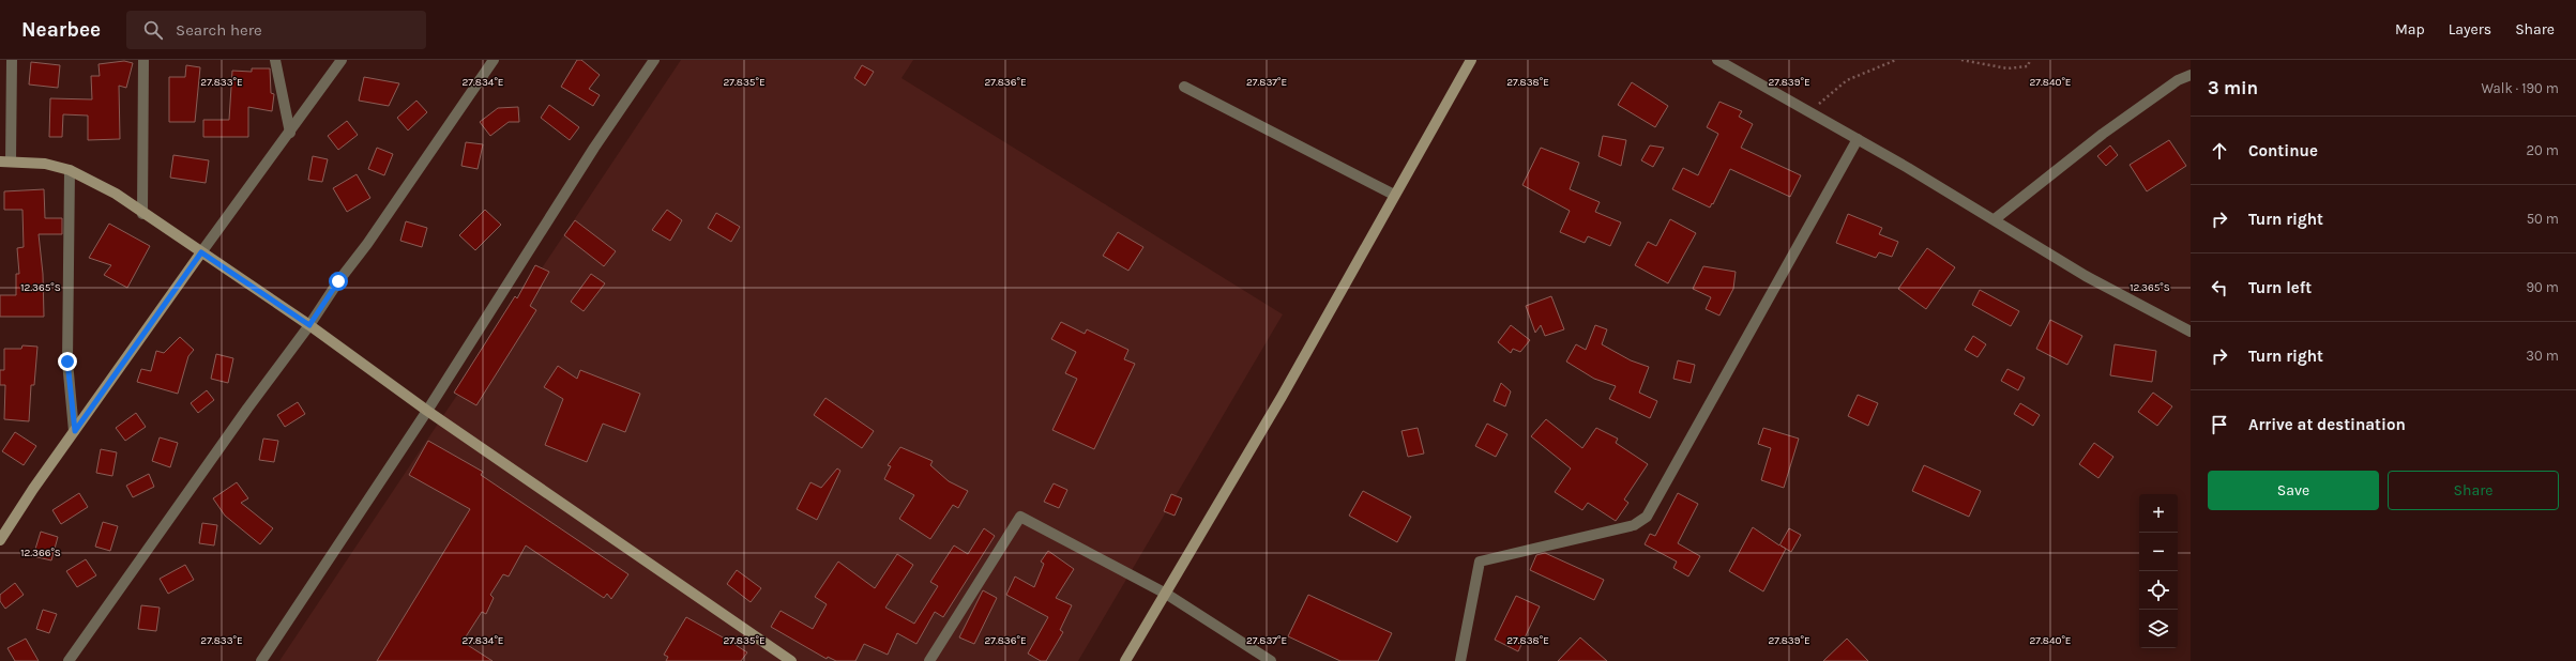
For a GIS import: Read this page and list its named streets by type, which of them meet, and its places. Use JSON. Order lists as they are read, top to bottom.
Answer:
{
  "page": {
    "header": "Nearbee",
    "search": "Search here",
    "nav": ["Map", "Layers", "Share"],
    "heading": ["3 min", "Walk · 190 m"],
    "list": [
      ["Continue", "20 m"],
      ["Turn right", "50 m"],
      ["Turn left", "90 m"],
      ["Turn right", "30 m"],
      "Arrive at destination"
    ],
    "buttons": ["Save", "Share"],
    "map_buttons": ["+", "−"]
  },
  "coordinates": [
    "27.833°E",
    "27.834°E",
    "27.835°E",
    "27.836°E",
    "27.837°E",
    "27.838°E",
    "27.839°E",
    "27.840°E",
    "12.365°S",
    "12.366°S"
  ]
}
